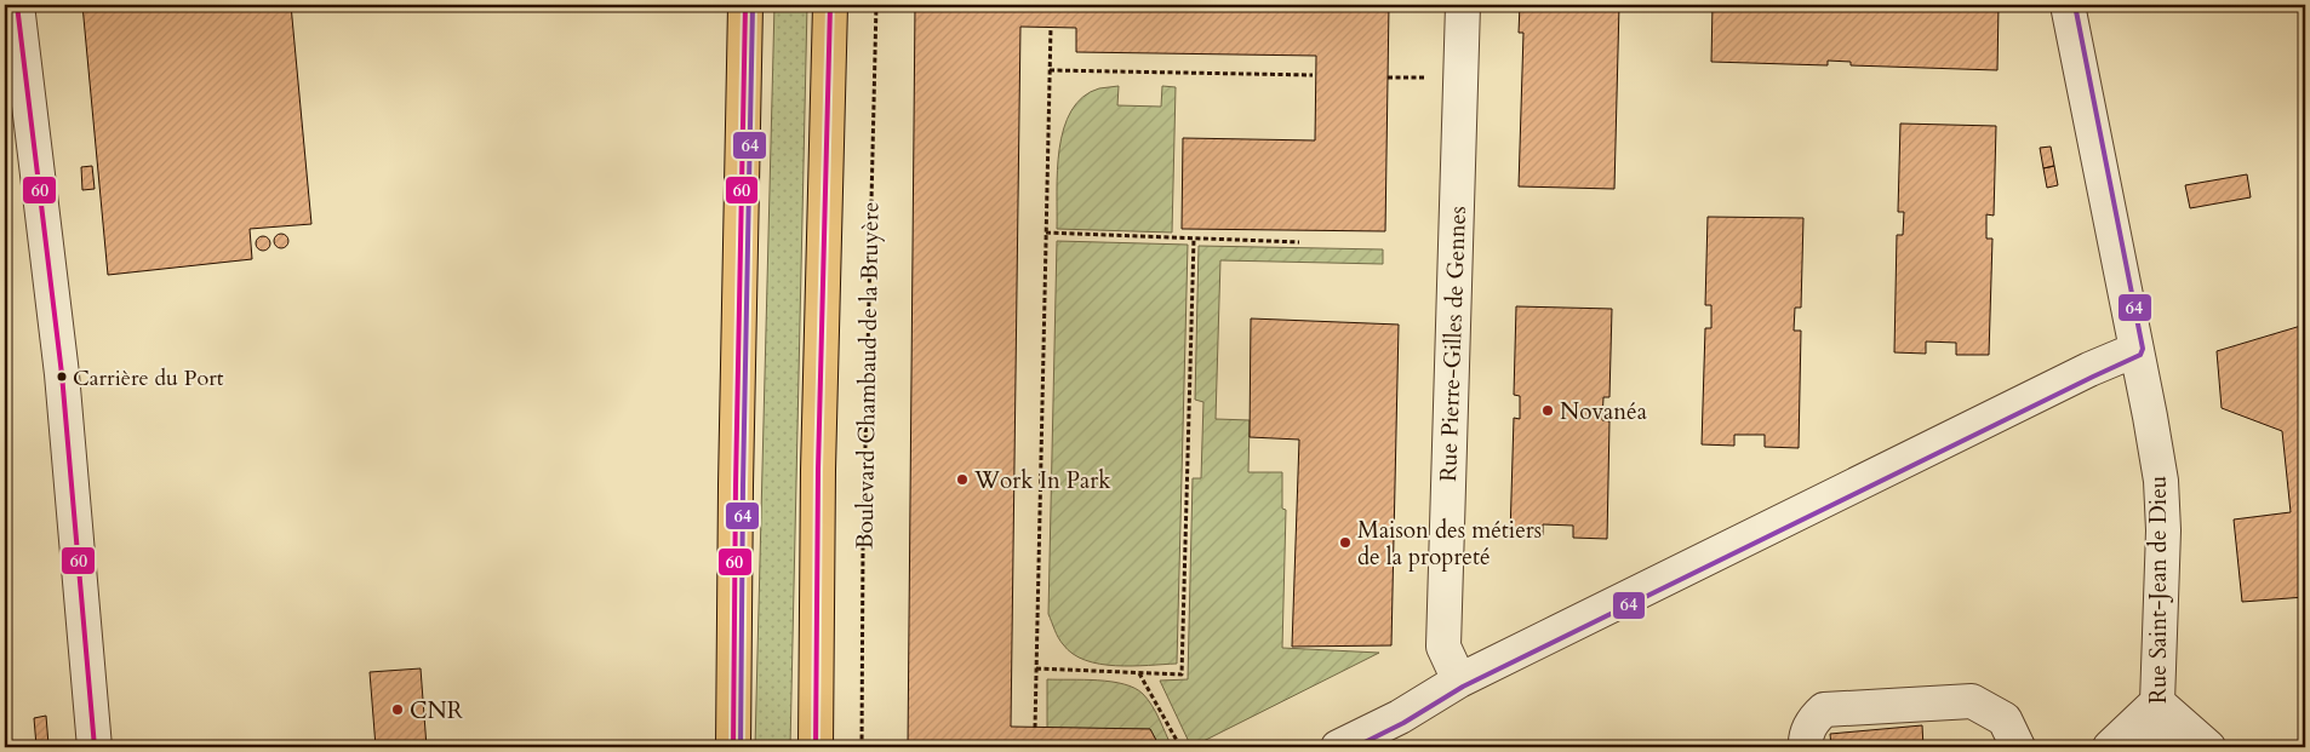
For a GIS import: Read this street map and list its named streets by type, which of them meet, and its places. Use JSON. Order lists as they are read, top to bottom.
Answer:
{
  "streets": {
    "main road": ["Boulevard Chambaud de la Bruyère"],
    "street": ["Rue Pierre-Gilles de Gennes", "Rue Saint-Jean de Dieu"]
  },
  "places": [
    "Carrière du Port",
    "Novanéa",
    "Work In Park",
    "Maison des métiers de la propreté",
    "CNR"
  ],
  "lines": ["transit line 60", "transit line 64"]
}
